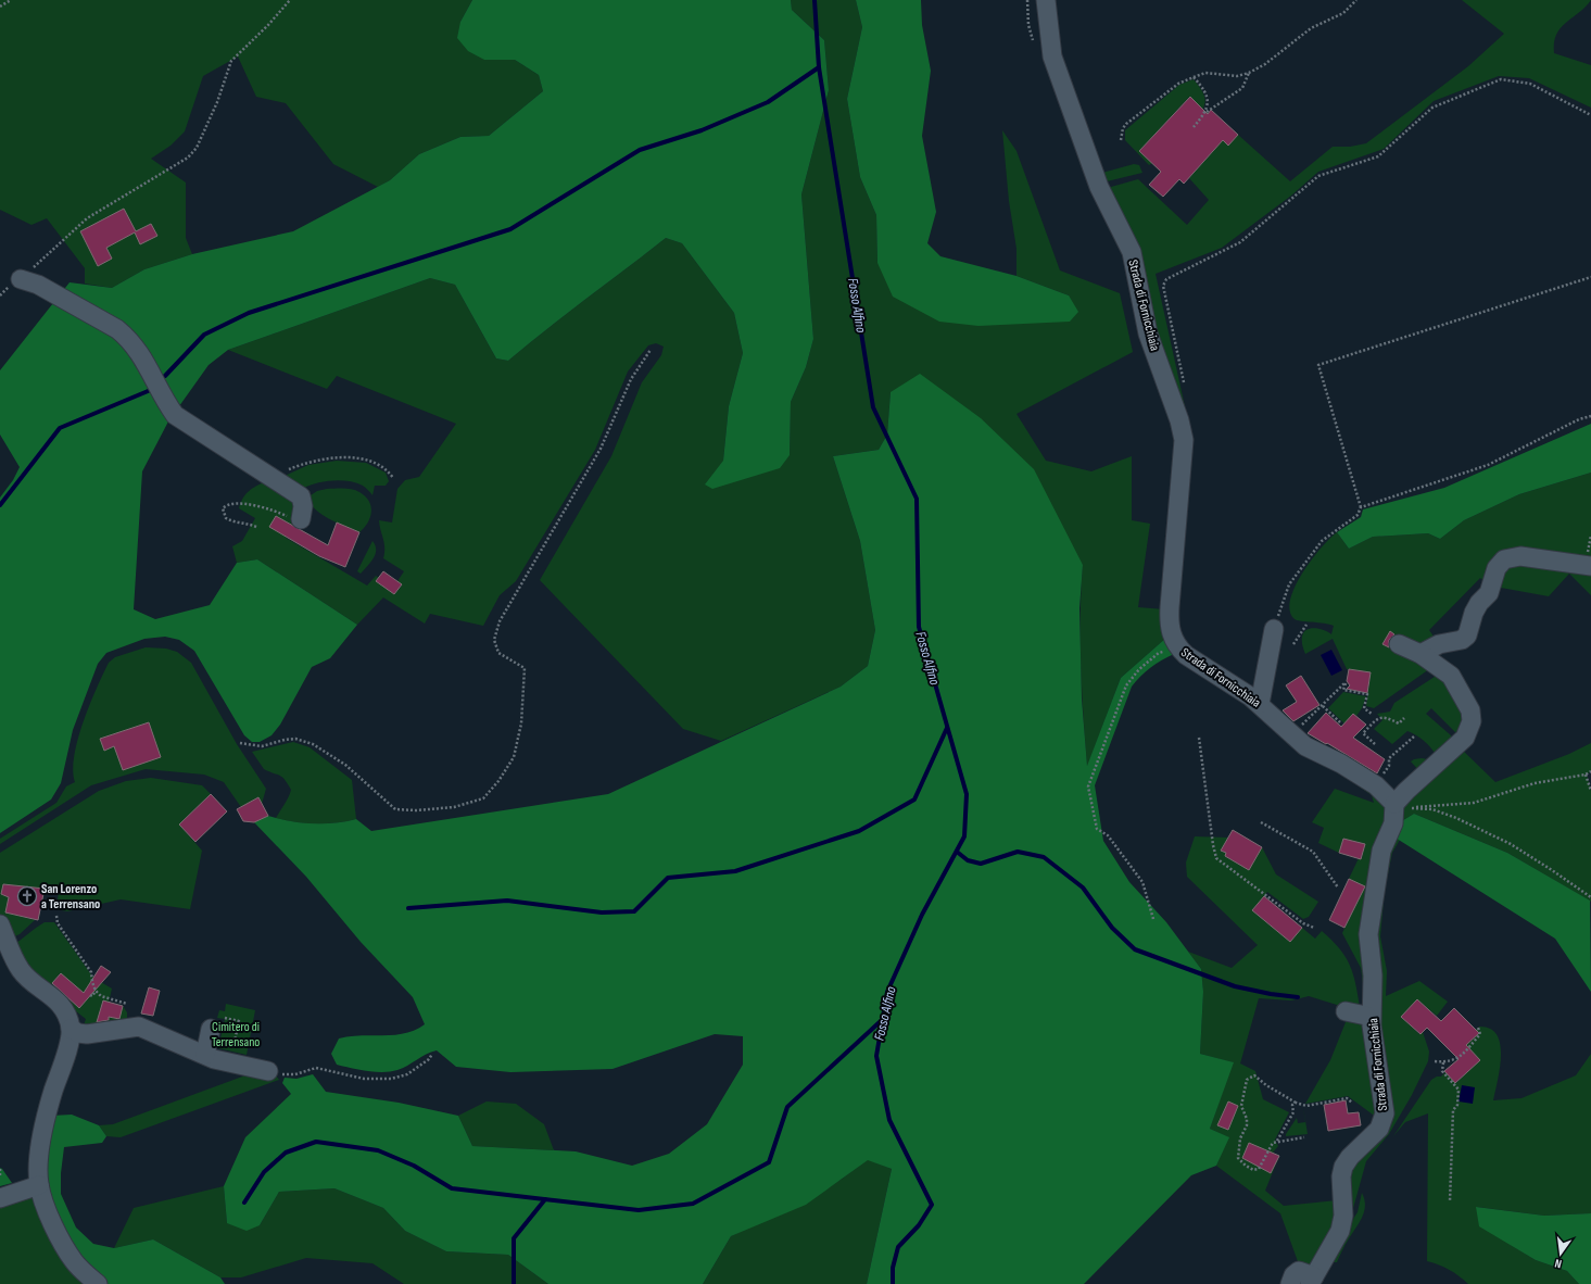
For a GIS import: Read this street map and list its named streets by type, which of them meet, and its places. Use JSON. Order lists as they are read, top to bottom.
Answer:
{
  "streets": {
    "street": ["Strada di Fornicchiaia"]
  },
  "water": ["Fosso Alfino"],
  "parks": ["Cimitero di Terrensano"],
  "places": {
    "church": ["San Lorenzo a Terrensano"]
  },
  "north": "bottom"
}
